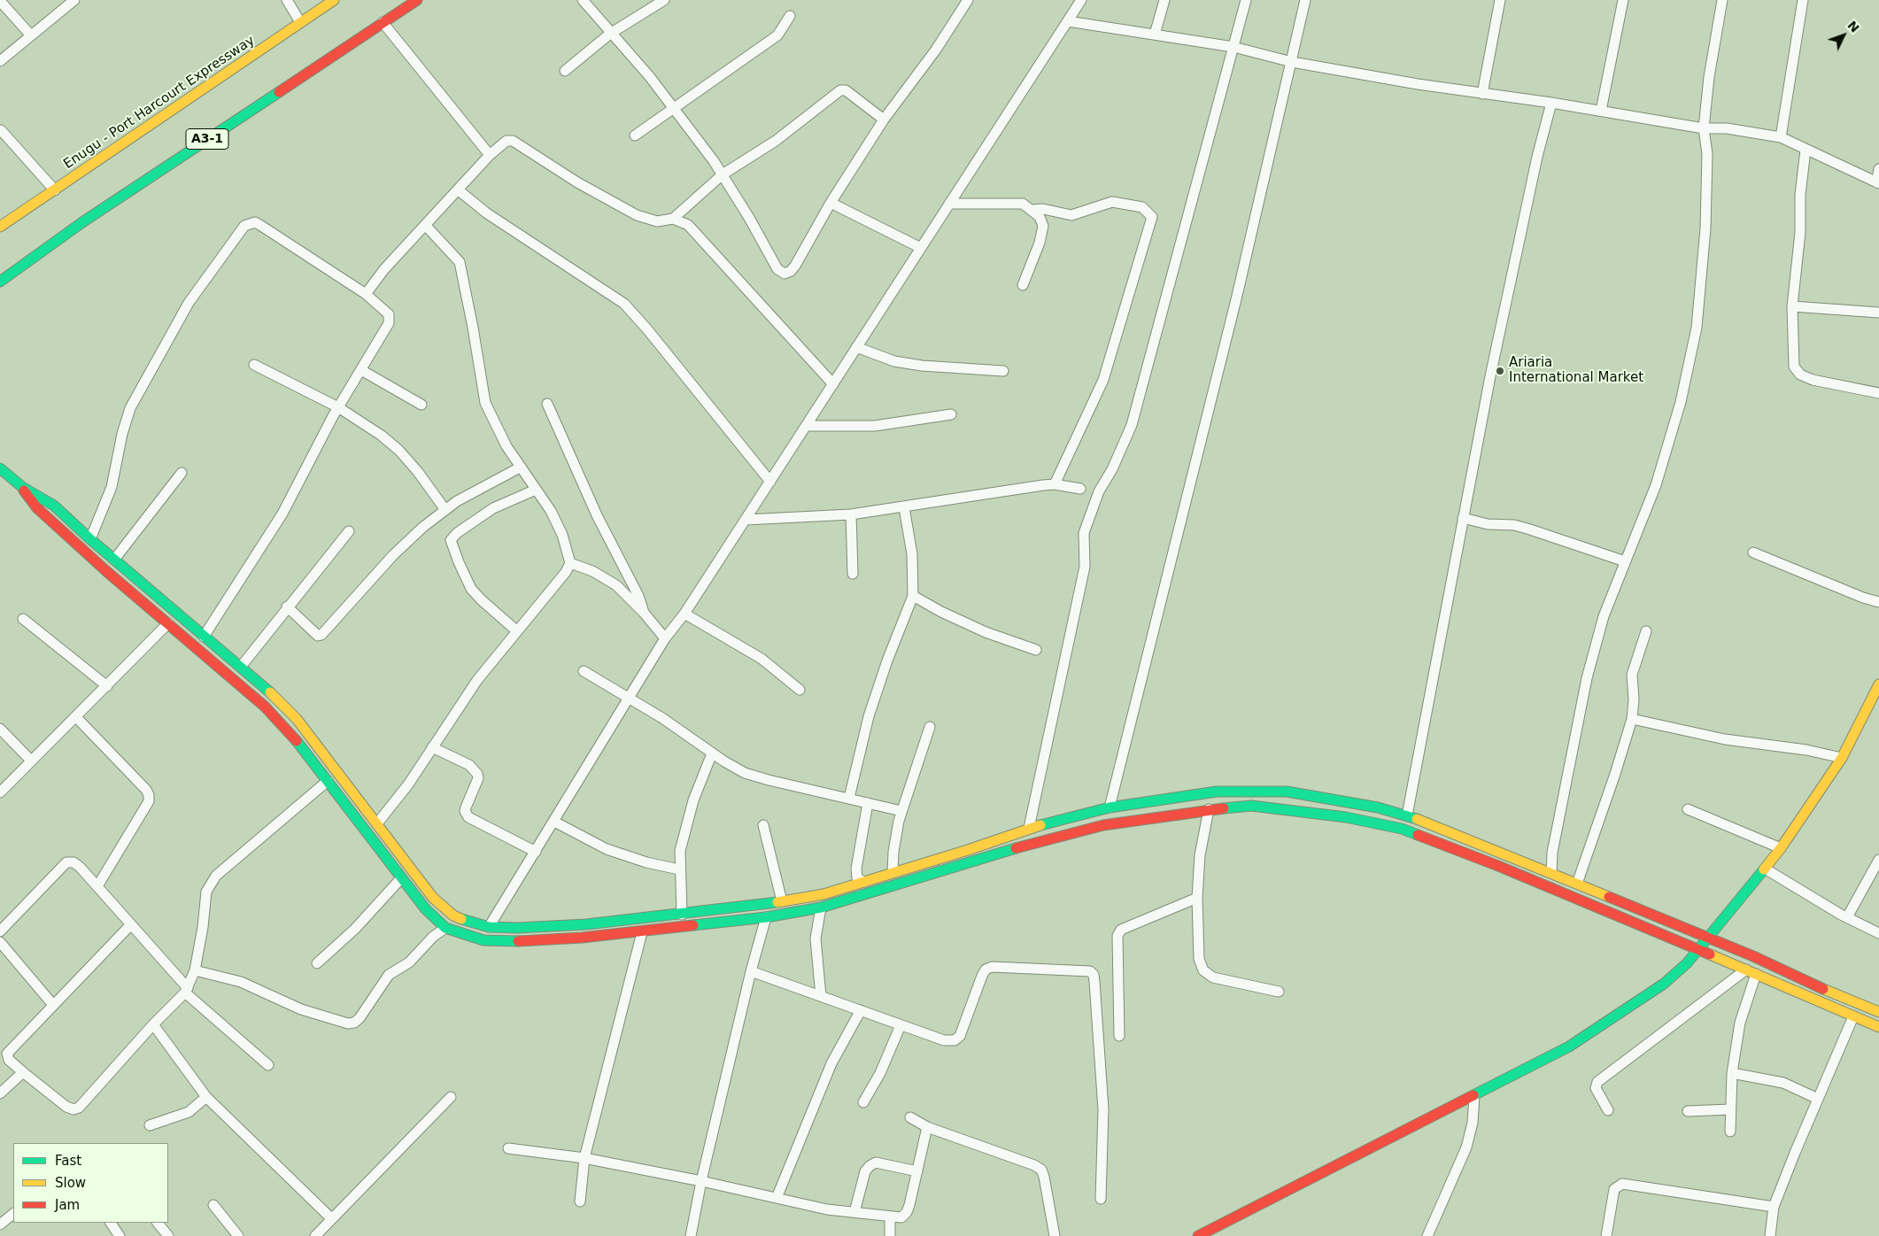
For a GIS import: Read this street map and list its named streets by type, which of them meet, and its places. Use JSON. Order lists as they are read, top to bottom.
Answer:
{
  "streets": {
    "main road": ["Enugu - Port Harcourt Expressway", "A3-1"]
  },
  "places": ["Ariaria International Market"],
  "legend": ["Fast", "Slow", "Jam"],
  "north": "top right"
}
